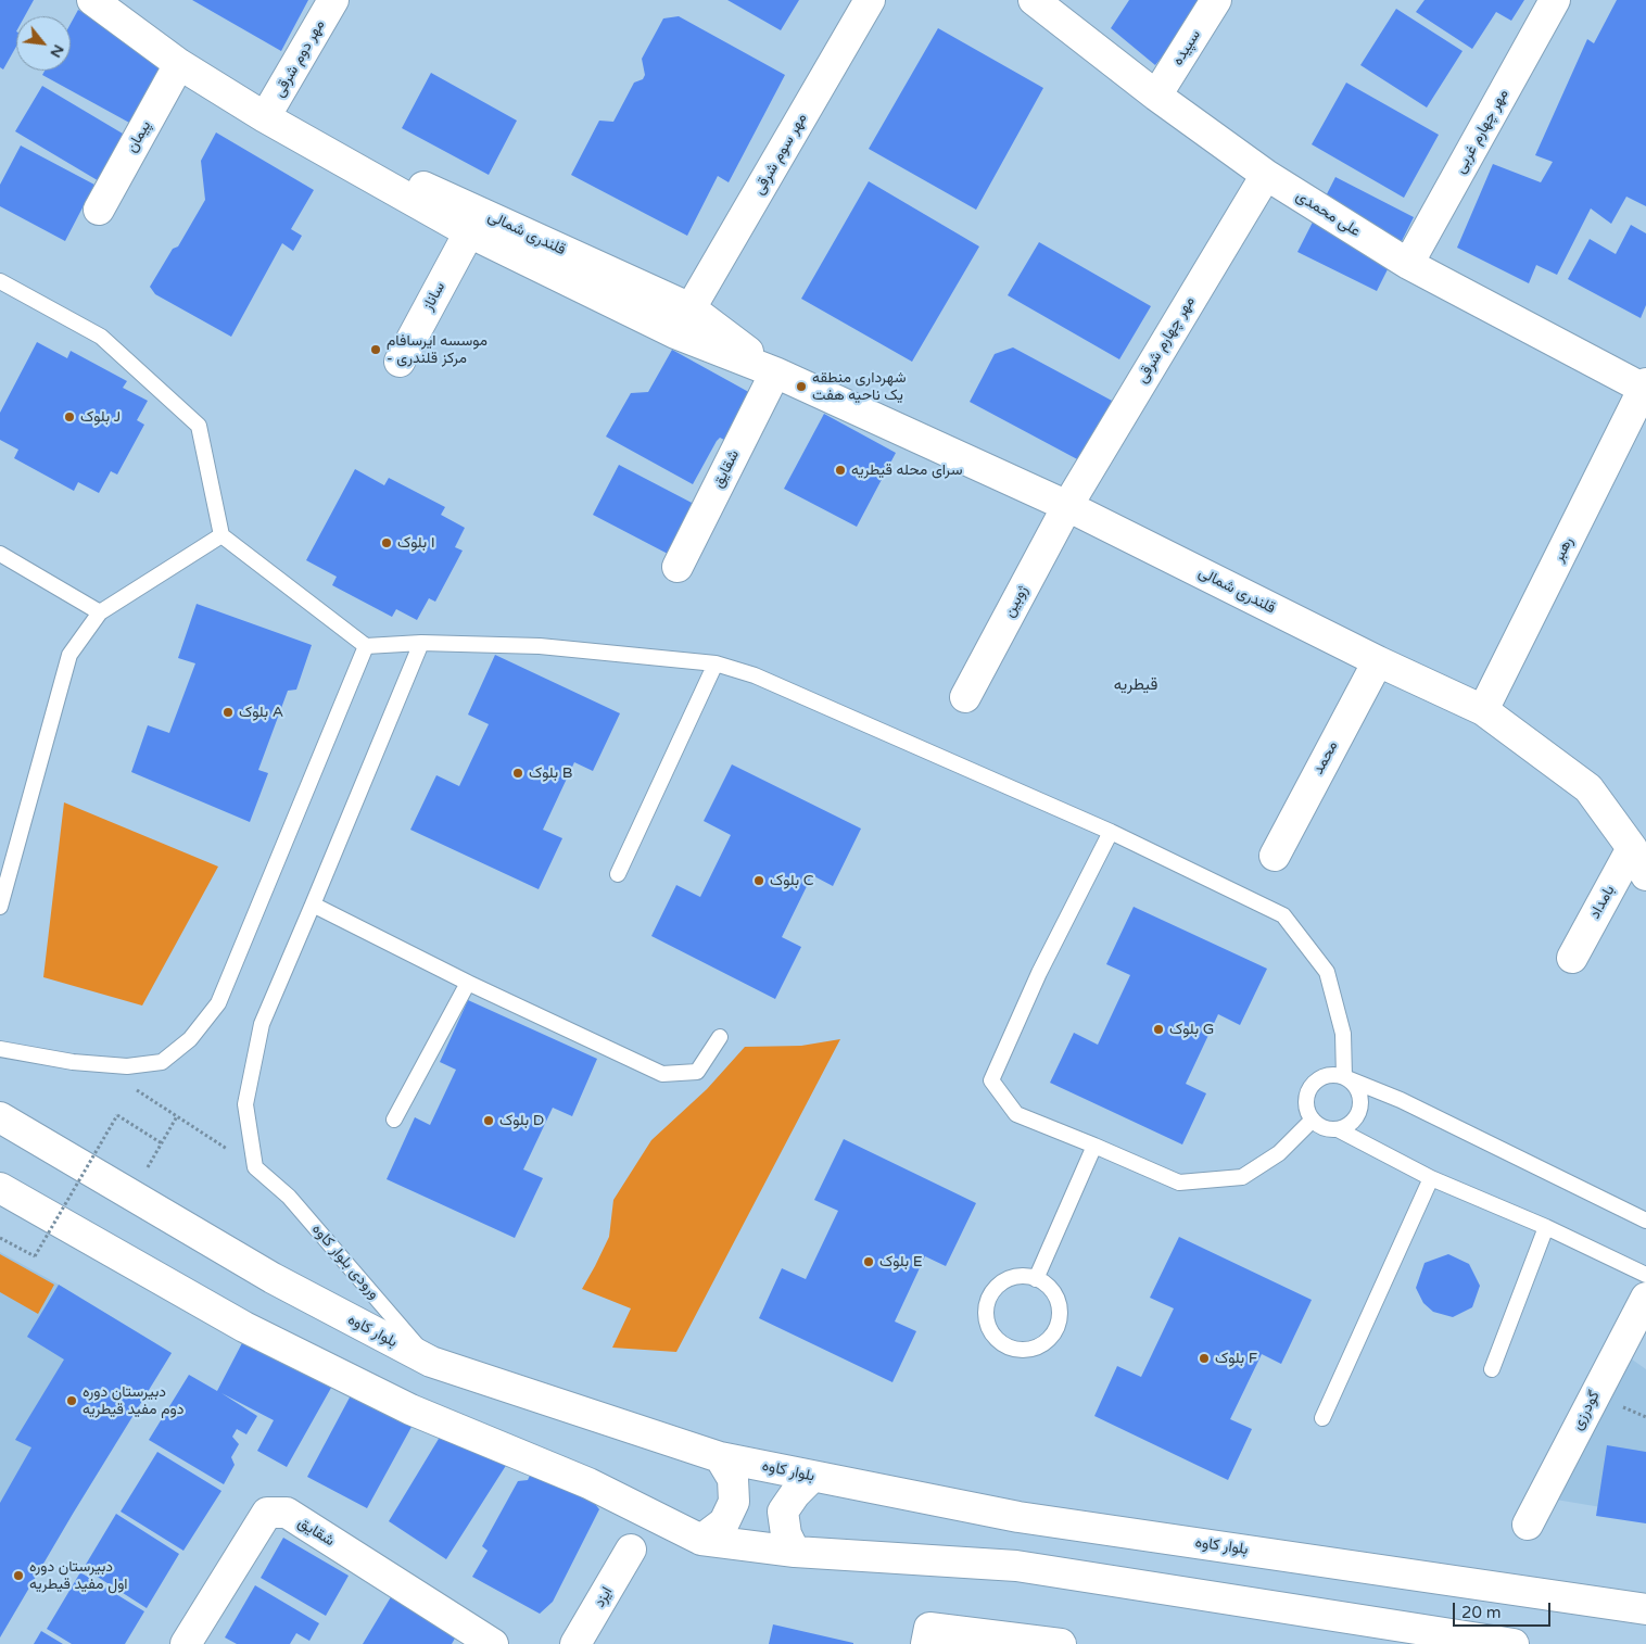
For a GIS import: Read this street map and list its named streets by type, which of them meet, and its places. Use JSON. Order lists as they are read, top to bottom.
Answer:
{
  "streets": {
    "street": [
      "سپیده",
      "مهر دوم شرقی",
      "مهر چهارم غربی",
      "پیمان",
      "مهر سوم شرقی",
      "علی محمدی",
      "قلندری شمالی",
      "ساناز",
      "مهر چهارم شرقی",
      "شقایق",
      "رهبر",
      "ژوبین",
      "محمد",
      "بامداد",
      "بلوار کاوه",
      "گودرزی",
      "ایزد"
    ],
    "lane": ["ورودی بلوار کاوه"]
  },
  "crossings": [
    ["سپیده", "علی محمدی"],
    ["مهر دوم شرقی", "قلندری شمالی"],
    ["مهر چهارم غربی", "علی محمدی"],
    ["پیمان", "قلندری شمالی"],
    ["مهر سوم شرقی", "قلندری شمالی"],
    ["علی محمدی", "مهر چهارم شرقی"],
    ["علی محمدی", "رهبر"],
    ["قلندری شمالی", "ساناز"],
    ["قلندری شمالی", "مهر چهارم شرقی"],
    ["قلندری شمالی", "شقایق"],
    ["قلندری شمالی", "رهبر"],
    ["قلندری شمالی", "ژوبین"],
    ["قلندری شمالی", "محمد"],
    ["قلندری شمالی", "بامداد"],
    ["مهر چهارم شرقی", "ژوبین"],
    ["ورودی بلوار کاوه", "بلوار کاوه"]
  ],
  "districts": ["قیطریه"],
  "places": [
    "موسسه ایرسافام - مرکز قلندری",
    "شهرداری منطقه یک ناحیه هفت",
    "بلوک J",
    "سرای محله قیطریه",
    "بلوک I",
    "بلوک A",
    "بلوک B",
    "بلوک C",
    "بلوک G",
    "بلوک D",
    "بلوک E",
    "بلوک F",
    "دبیرستان دوره دوم مفید قیطریه",
    "دبیرستان دوره اول مفید قیطریه"
  ],
  "scale_bar": "20 m",
  "north": "bottom right"
}
